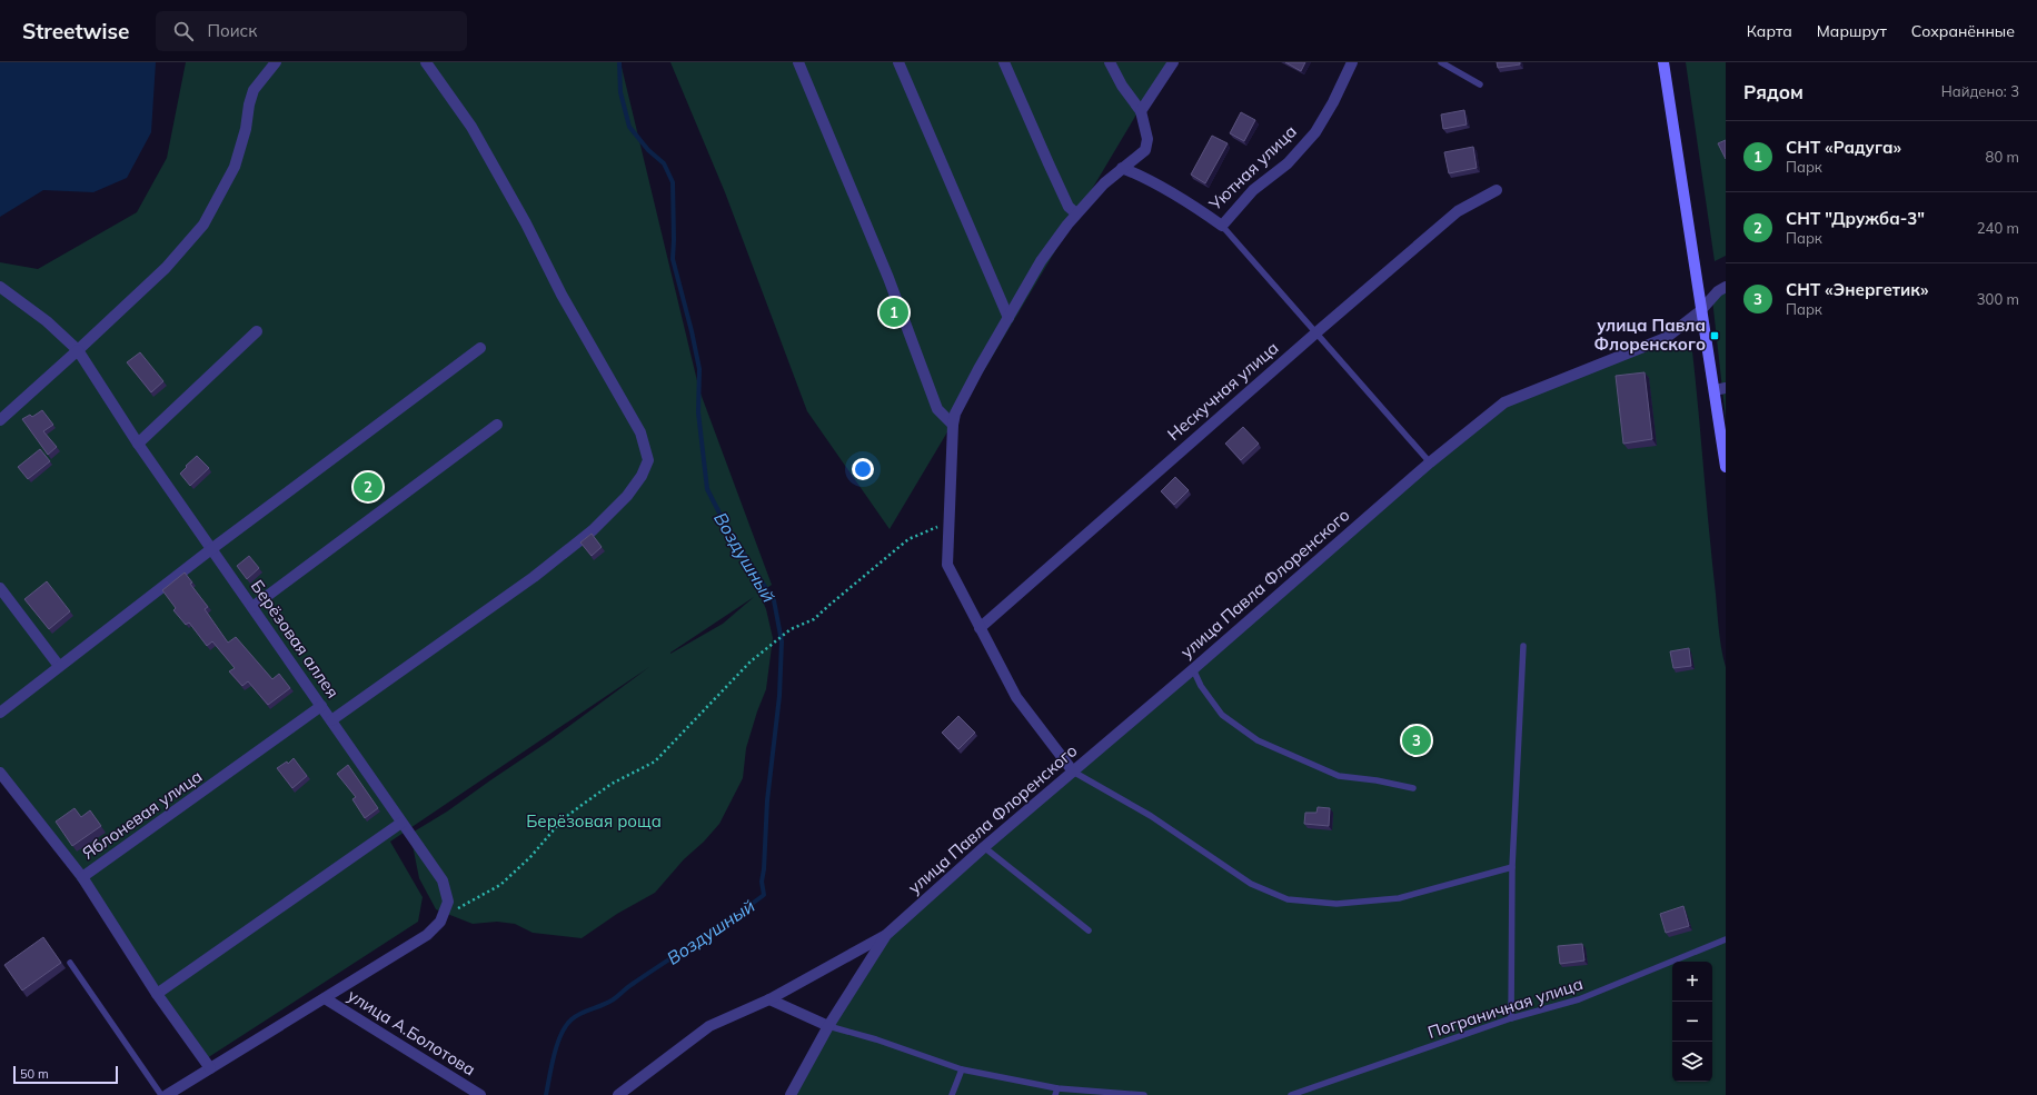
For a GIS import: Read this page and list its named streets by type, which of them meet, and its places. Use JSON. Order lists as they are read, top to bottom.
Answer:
{
  "streets": {
    "street": [
      "Уютная улица",
      "Нескучная улица",
      "улица Павла Флоренского",
      "Берёзовая аллея",
      "Яблоневая улица",
      "улица А.Болотова"
    ],
    "lane": ["Пограничная улица"]
  },
  "crossings": [
    ["Берёзовая аллея", "Яблоневая улица"],
    ["Берёзовая аллея", "улица А.Болотова"]
  ],
  "water": ["Воздушный"],
  "parks": ["Берёзовая роща"],
  "places": {
    "transit": ["улица Павла Флоренского"]
  },
  "scale_bar": "50 m",
  "page": {
    "header": "Streetwise",
    "search": "Поиск",
    "nav": ["Карта", "Маршрут", "Сохранённые"],
    "heading": ["Рядом", "Найдено: 3"],
    "list": [
      {
        "mark": "1",
        "name": "СНТ «Радуга»",
        "note": "Парк",
        "value": "80 m"
      },
      {
        "mark": "2",
        "name": "СНТ \"Дружба-3\"",
        "note": "Парк",
        "value": "240 m"
      },
      {
        "mark": "3",
        "name": "СНТ «Энергетик»",
        "note": "Парк",
        "value": "300 m"
      }
    ],
    "pins": ["1", "2", "3"],
    "map_buttons": ["+", "−"],
    "scale": "50 m"
  }
}
